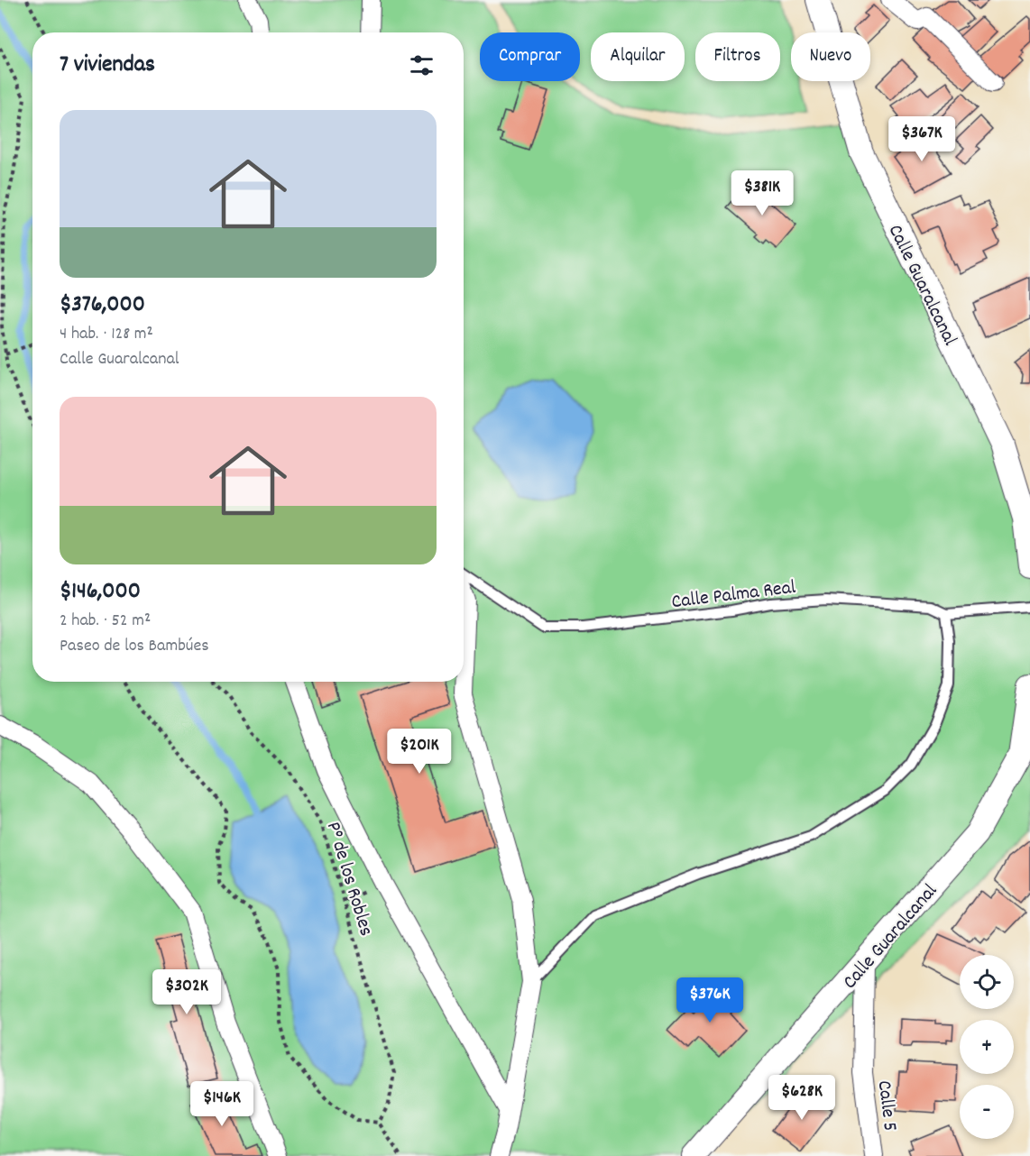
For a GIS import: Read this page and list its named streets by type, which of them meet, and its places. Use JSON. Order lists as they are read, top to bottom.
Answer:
{
  "streets": {
    "street": ["Calle Guaralcanal", "Calle 5"],
    "lane": ["Calle Palma Real"],
    "path": ["P° de los Robles"]
  },
  "crossings": [
    ["Calle Guaralcanal", "Calle 5"]
  ],
  "page": {
    "chip": [
      "Comprar",
      "Alquilar",
      "Filtros",
      "Nuevo"
    ],
    "heading": "7 viviendas",
    "list": [
      {
        "name": "$376,000",
        "note": "4 hab. · 128 m² · Calle Guaralcanal"
      },
      {
        "name": "$146,000",
        "note": "2 hab. · 52 m² · Paseo de los Bambúes"
      }
    ],
    "price": [
      "$367K",
      "$381K",
      "$201K",
      "$302K",
      "$376K",
      "$628K",
      "$146K"
    ],
    "map_buttons": ["+", "−"]
  }
}
